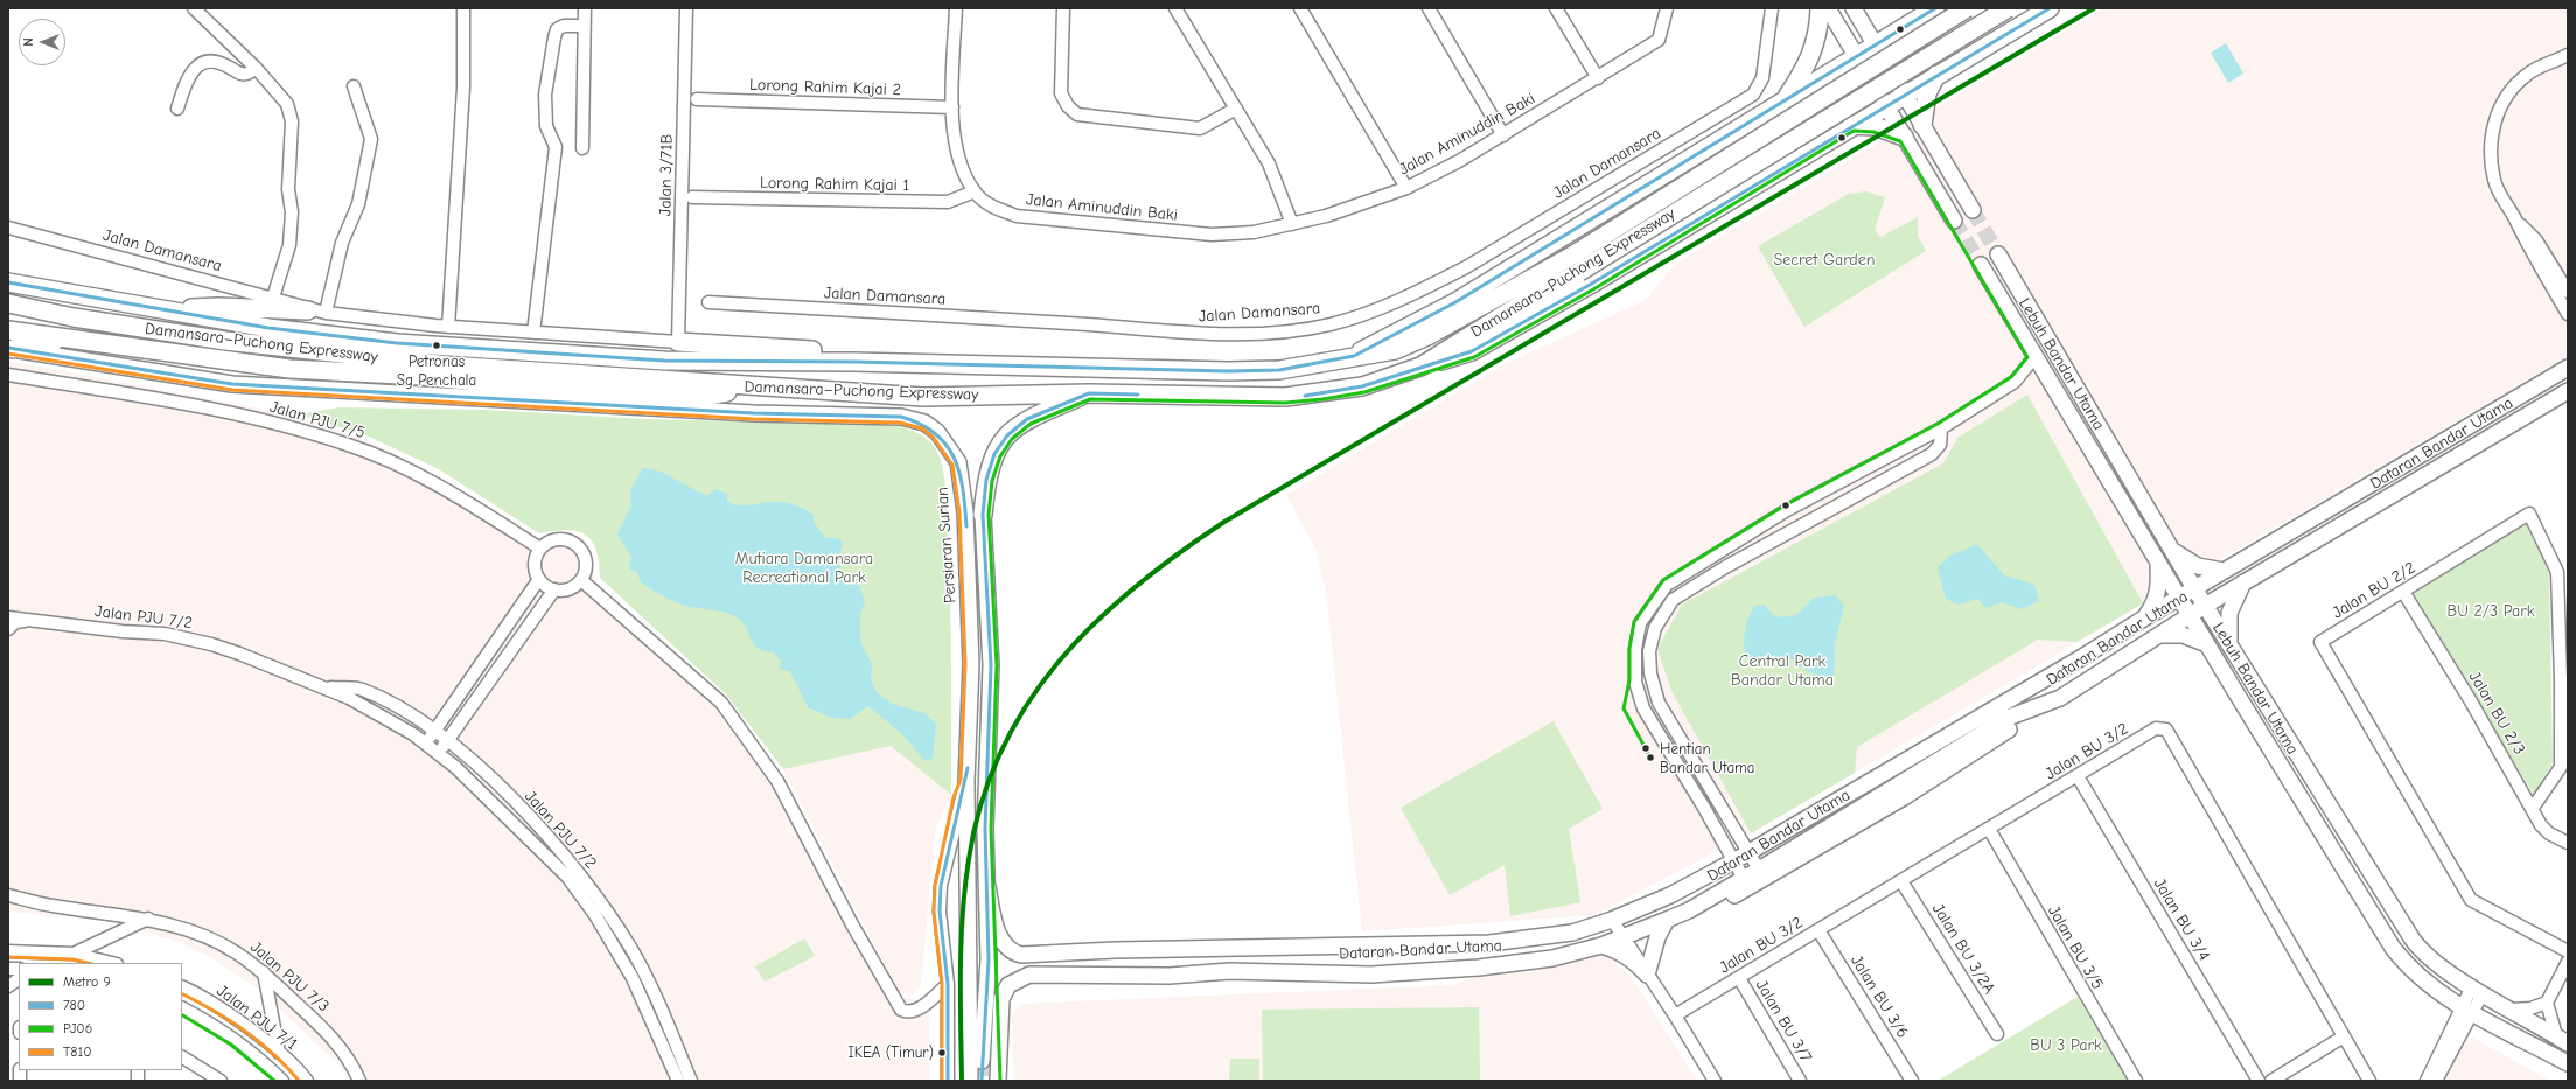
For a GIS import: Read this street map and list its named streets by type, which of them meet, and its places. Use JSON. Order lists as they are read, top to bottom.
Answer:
{
  "streets": {
    "highway": ["Damansara–Puchong Expressway"],
    "main road": ["Lebuh Bandar Utama", "Dataran Bandar Utama", "Persiaran Surian"],
    "street": [
      "Lorong Rahim Kajai 2",
      "Jalan Aminuddin Baki",
      "Jalan Damansara",
      "Jalan 3/71B",
      "Lorong Rahim Kajai 1",
      "Jalan PJU 7/5",
      "Jalan BU 2/2",
      "Jalan PJU 7/2",
      "Jalan BU 2/3",
      "Jalan BU 3/2",
      "Jalan BU 3/4",
      "Jalan BU 3/5",
      "Jalan BU 3/2A",
      "Jalan PJU 7/3",
      "Jalan BU 3/6",
      "Jalan PJU 7/1",
      "Jalan BU 3/7"
    ]
  },
  "crossings": [
    ["Jalan Aminuddin Baki", "Lorong Rahim Kajai 1"],
    ["Jalan Damansara", "Jalan 3/71B"],
    ["Lebuh Bandar Utama", "Dataran Bandar Utama"],
    ["Jalan BU 2/2", "Jalan BU 2/3"],
    ["Jalan BU 3/2", "Jalan BU 3/4"],
    ["Jalan BU 3/2", "Jalan BU 3/5"],
    ["Jalan BU 3/2", "Jalan BU 3/2A"],
    ["Jalan BU 3/2", "Jalan BU 3/6"],
    ["Jalan BU 3/2", "Jalan BU 3/7"]
  ],
  "parks": [
    "Secret Garden",
    "Mutiara Damansara Recreational Park",
    "BU 2/3 Park",
    "Central Park Bandar Utama",
    "BU 3 Park"
  ],
  "places": ["Petronas Sg Penchala", "Hentian Bandar Utama", "IKEA (Timur)"],
  "lines": [
    "metro line 9",
    "transit line 780",
    "transit line PJ06",
    "transit line T810"
  ],
  "legend": [
    "Metro 9",
    "780",
    "PJ06",
    "T810"
  ],
  "north": "left"
}
